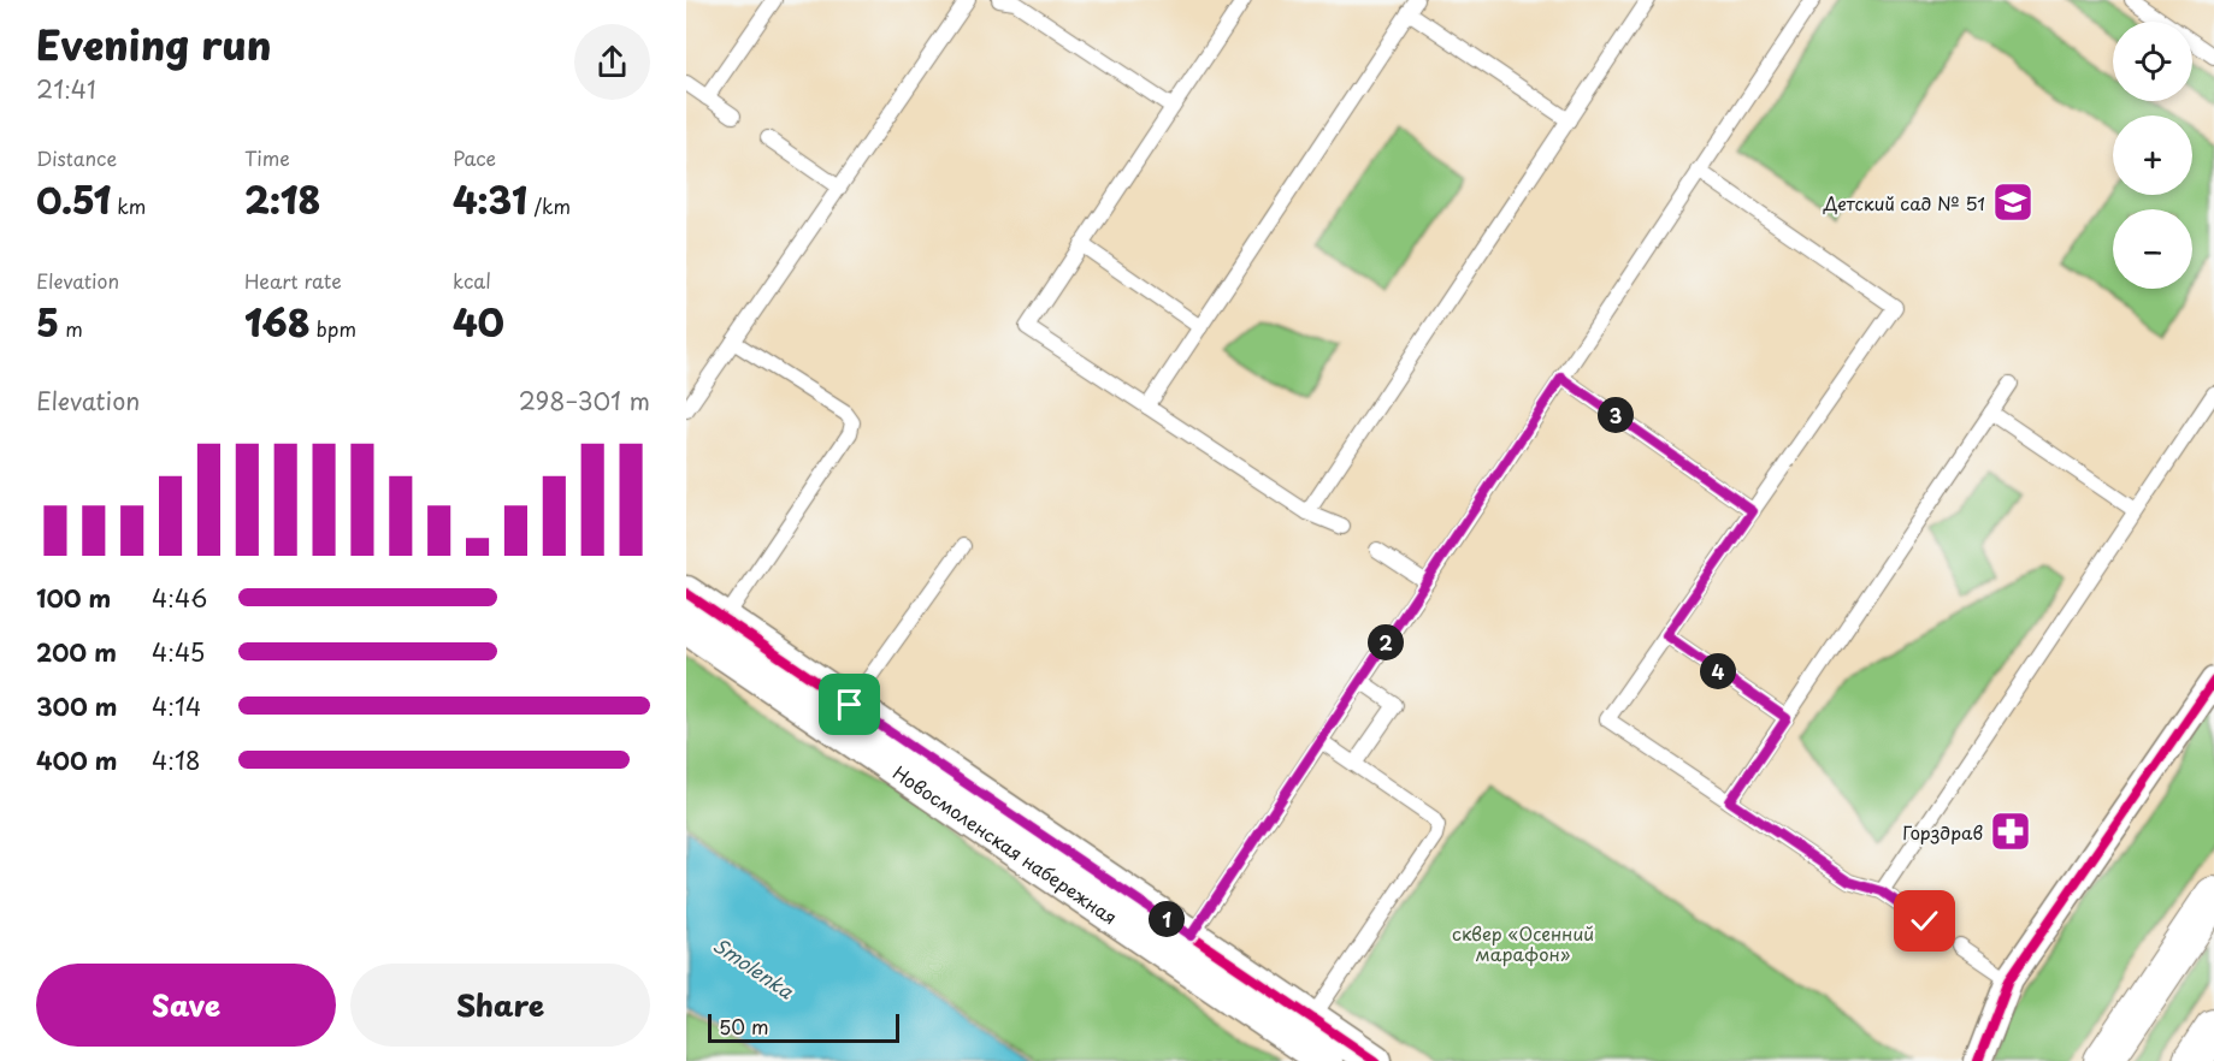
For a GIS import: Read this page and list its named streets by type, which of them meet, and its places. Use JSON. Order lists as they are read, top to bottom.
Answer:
{
  "streets": {
    "street": ["Новосмоленская набережная"]
  },
  "water": ["Smolenka"],
  "parks": ["сквер «Осенний марафон»"],
  "places": {
    "school or university": ["Детский сад № 51"],
    "pharmacy": ["Горздрав"]
  },
  "scale_bar": "50 m",
  "page": {
    "heading": ["Evening run", "21:41"],
    "map_buttons": ["+", "−"],
    "stats": [
      ["Distance", "0.51 km"],
      ["Time", "2:18"],
      ["Pace", "4:31 /km"],
      ["Elevation", "5 m"],
      ["Heart rate", "168 bpm"],
      ["kcal", "40"]
    ],
    "chart": ["Elevation", "298–301 m"],
    "pins": [
      "3",
      "2",
      "4",
      "1"
    ],
    "list": [
      {
        "name": "100 m",
        "note": "4:46"
      },
      {
        "name": "200 m",
        "note": "4:45"
      },
      {
        "name": "300 m",
        "note": "4:14"
      },
      {
        "name": "400 m",
        "note": "4:18"
      }
    ],
    "buttons": ["Save", "Share"],
    "scale": "50 m"
  }
}
